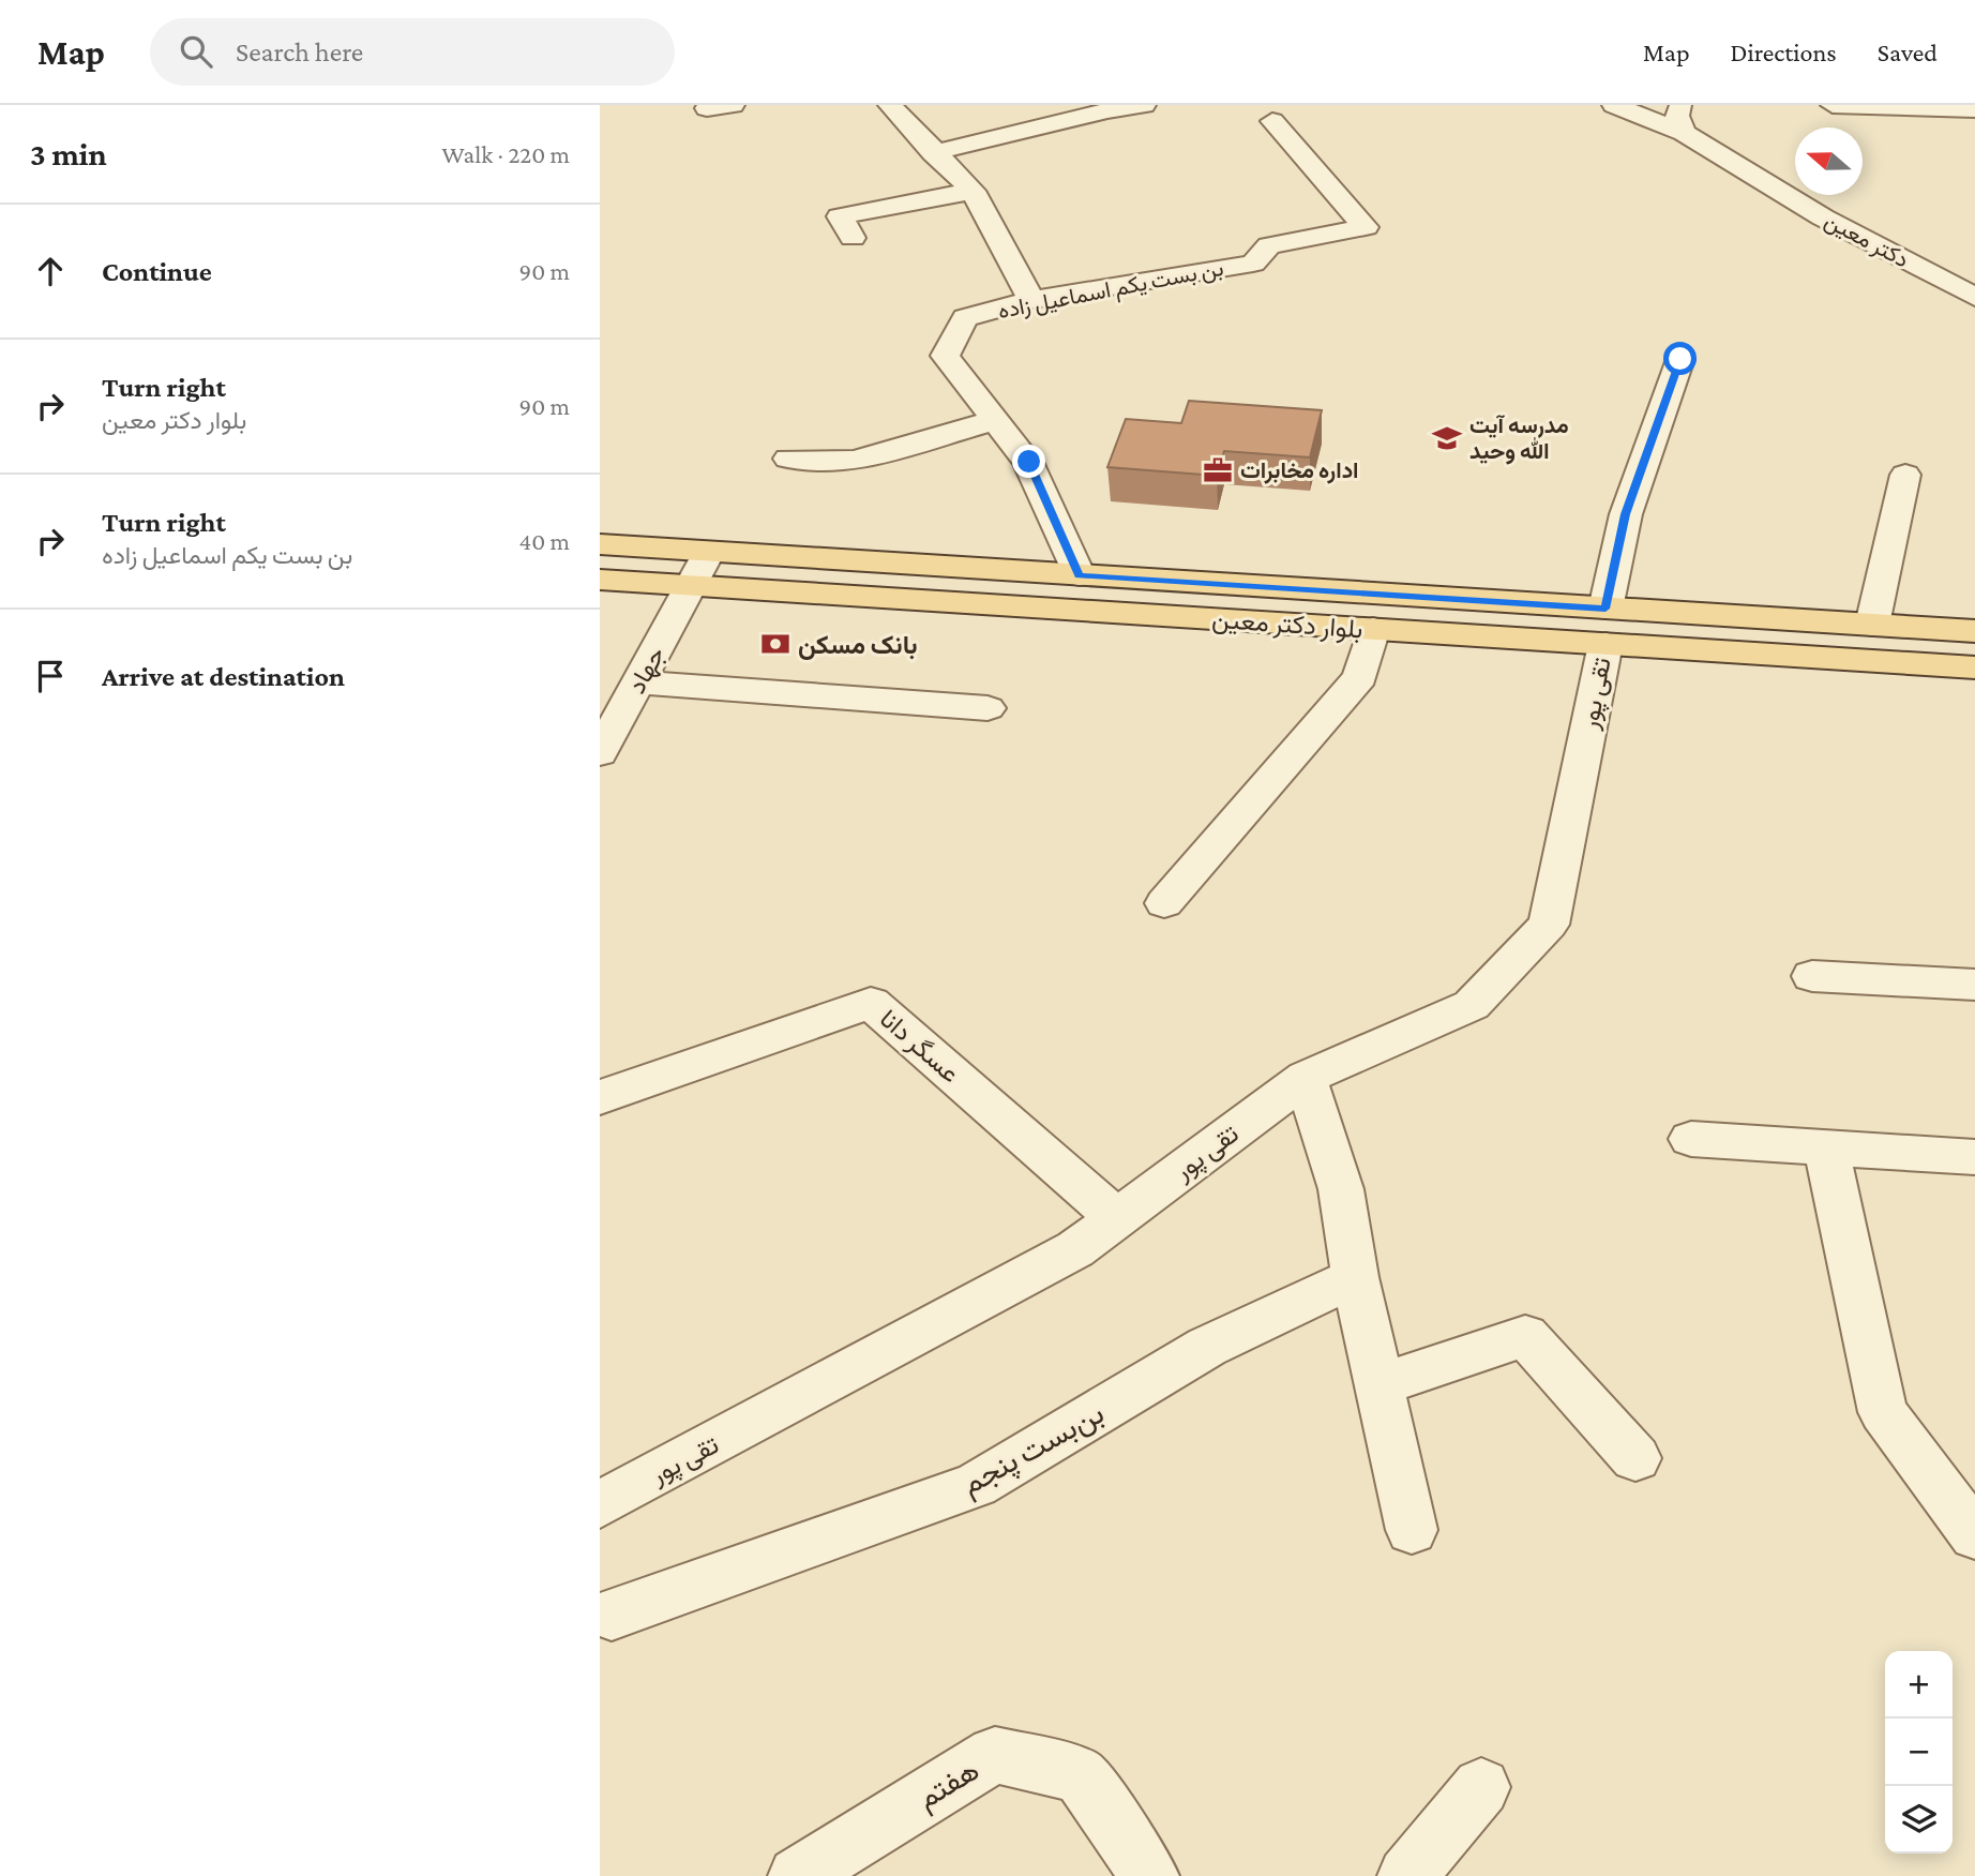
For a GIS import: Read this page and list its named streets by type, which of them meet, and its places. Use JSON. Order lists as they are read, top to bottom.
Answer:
{
  "streets": {
    "main road": ["بلوار دکتر معین"],
    "street": [
      "دکتر معین",
      "بن بست یکم اسماعیل زاده",
      "جهاد",
      "تقی پور",
      "عسگر دانا",
      "بن‌بست پنجم",
      "هفتم"
    ]
  },
  "crossings": [
    ["بن بست یکم اسماعیل زاده", "بلوار دکتر معین"],
    ["بلوار دکتر معین", "جهاد"],
    ["بلوار دکتر معین", "تقی پور"],
    ["تقی پور", "عسگر دانا"]
  ],
  "places": {
    "school or university": ["مدرسه آیت الله وحید"],
    "office": ["اداره مخابرات"],
    "bank": ["بانک مسکن"]
  },
  "north": "left",
  "page": {
    "header": "Map",
    "search": "Search here",
    "nav": ["Map", "Directions", "Saved"],
    "heading": ["3 min", "Walk · 220 m"],
    "list": [
      ["Continue", "90 m"],
      ["Turn right", "بلوار دکتر معین", "90 m"],
      ["Turn right", "بن بست یکم اسماعیل زاده", "40 m"],
      "Arrive at destination"
    ],
    "map_buttons": ["+", "−"]
  }
}
